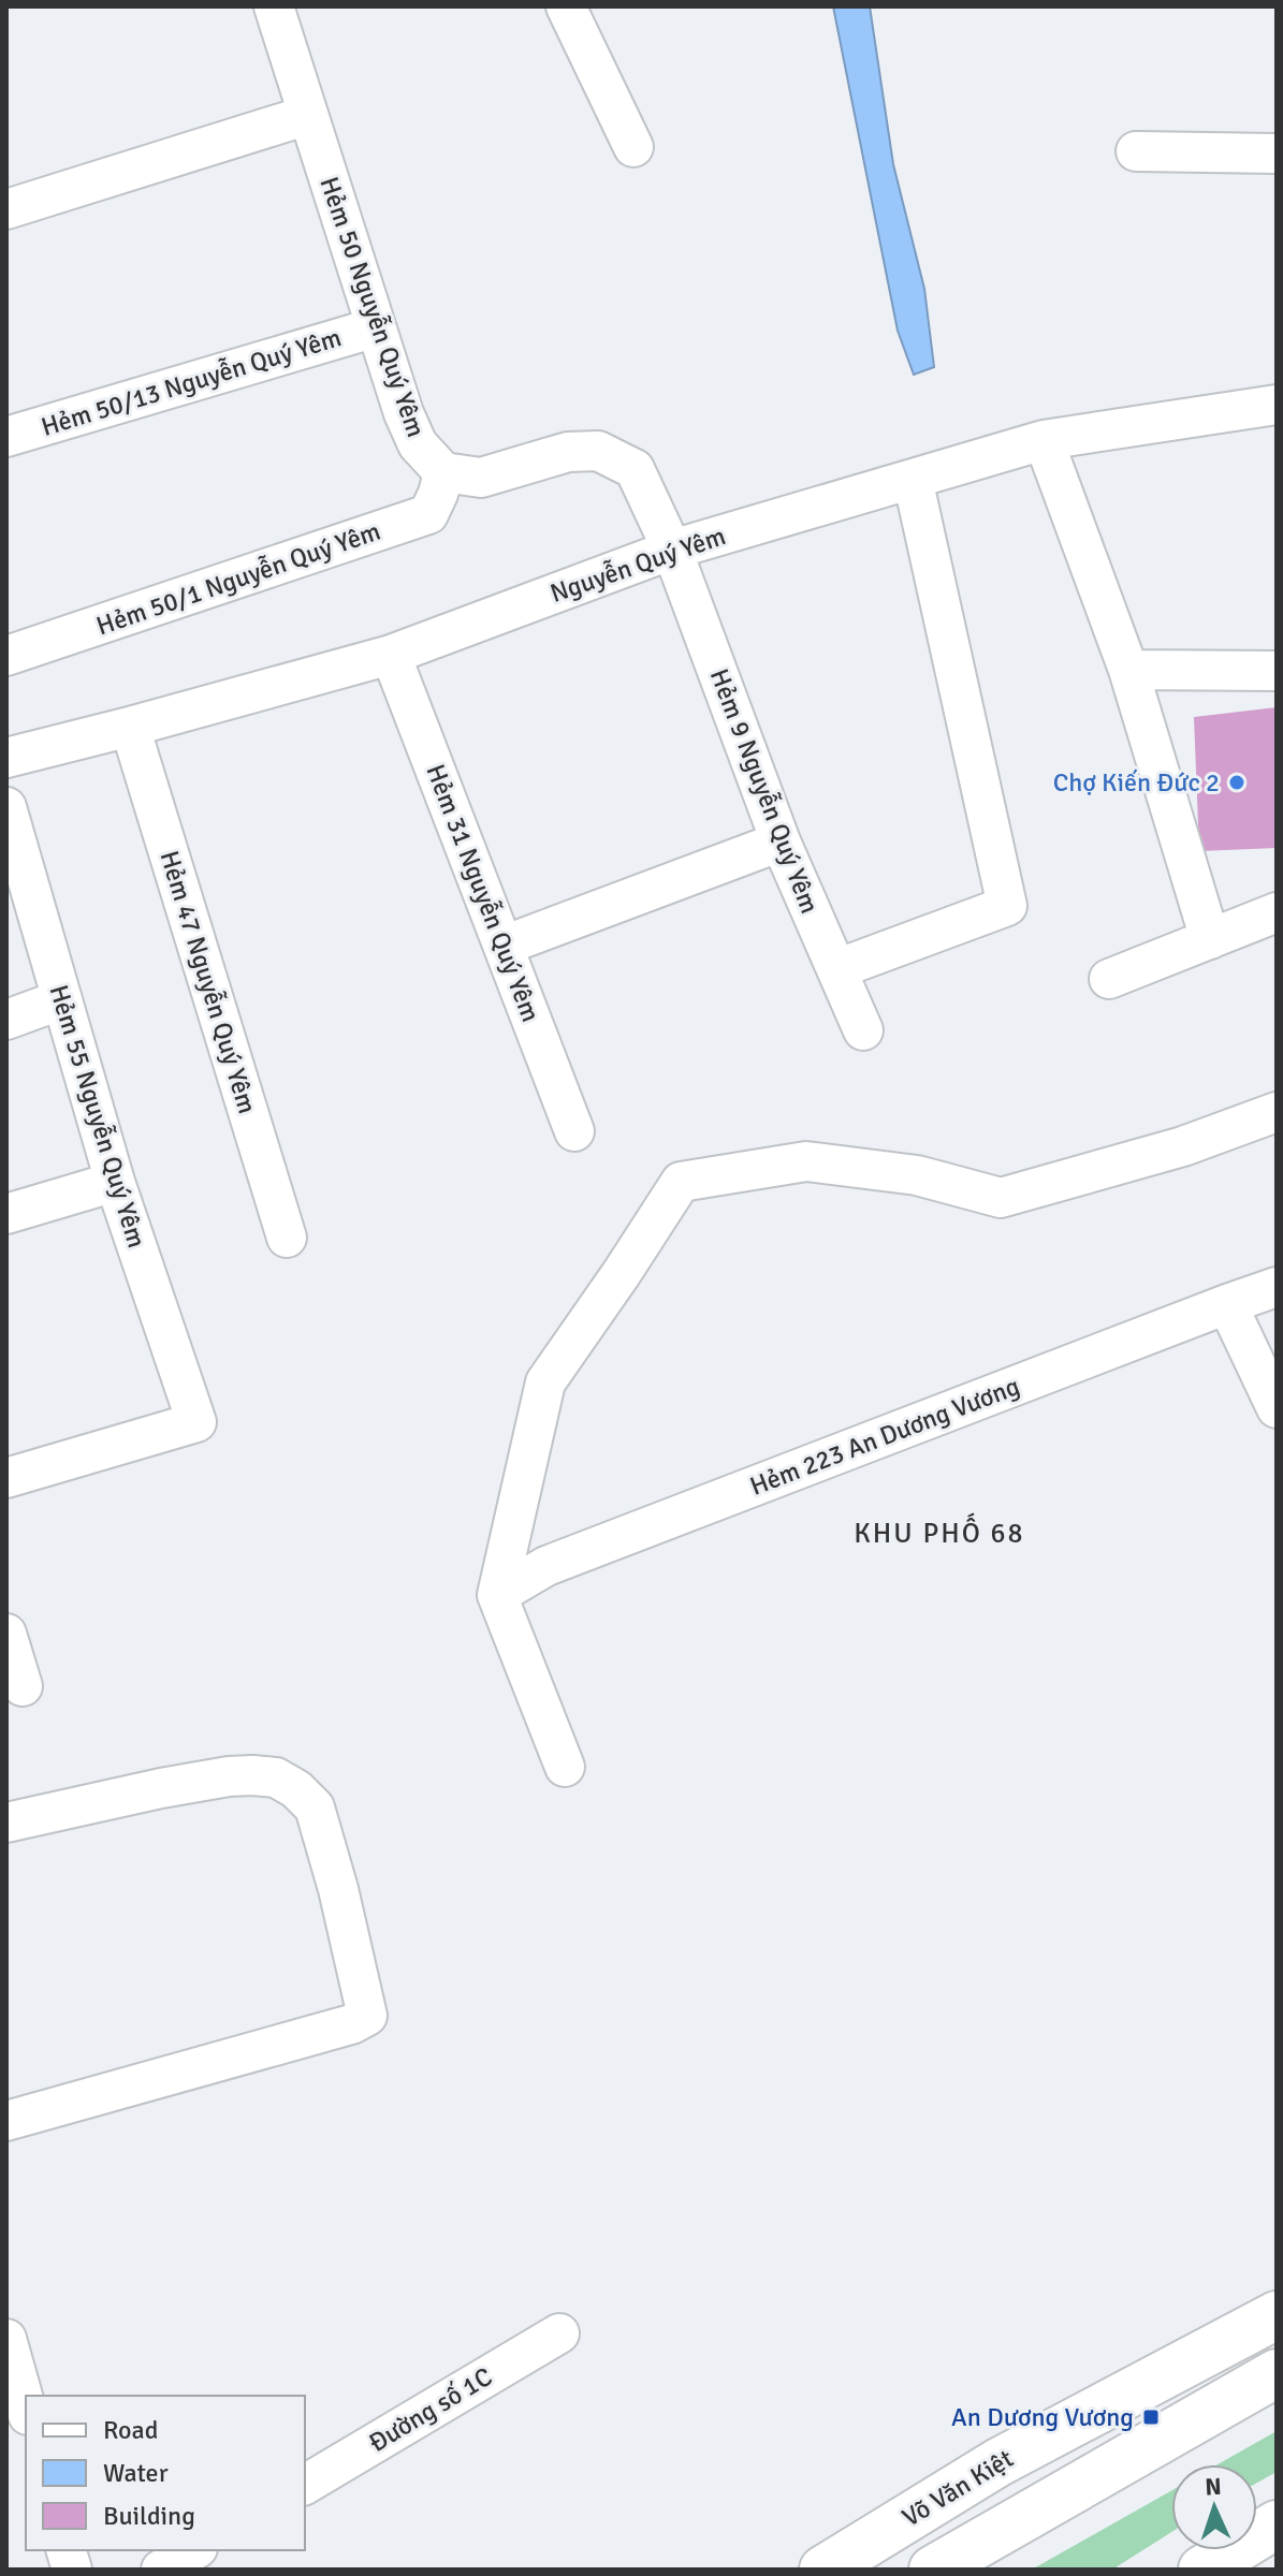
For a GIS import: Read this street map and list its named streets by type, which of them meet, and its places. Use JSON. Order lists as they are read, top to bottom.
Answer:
{
  "streets": {
    "main road": ["Võ Văn Kiệt"],
    "street": [
      "Hẻm 50 Nguyễn Quý Yêm",
      "Hẻm 50/13 Nguyễn Quý Yêm",
      "Nguyễn Quý Yêm",
      "Hẻm 50/1 Nguyễn Quý Yêm",
      "Hẻm 9 Nguyễn Quý Yêm",
      "Hẻm 31 Nguyễn Quý Yêm",
      "Hẻm 47 Nguyễn Quý Yêm",
      "Hẻm 55 Nguyễn Quý Yêm",
      "Hẻm 223 An Dương Vương",
      "Đường số 1C"
    ]
  },
  "crossings": [
    ["Hẻm 50 Nguyễn Quý Yêm", "Hẻm 50/13 Nguyễn Quý Yêm"],
    ["Hẻm 50 Nguyễn Quý Yêm", "Hẻm 50/1 Nguyễn Quý Yêm"],
    ["Nguyễn Quý Yêm", "Hẻm 9 Nguyễn Quý Yêm"],
    ["Nguyễn Quý Yêm", "Hẻm 31 Nguyễn Quý Yêm"],
    ["Nguyễn Quý Yêm", "Hẻm 47 Nguyễn Quý Yêm"]
  ],
  "districts": ["KHU PHỐ 68"],
  "places": {
    "other": ["Chợ Kiến Đức 2"],
    "transit": ["An Dương Vương"]
  },
  "legend": ["Road", "Water", "Building"],
  "north": "top"
}
